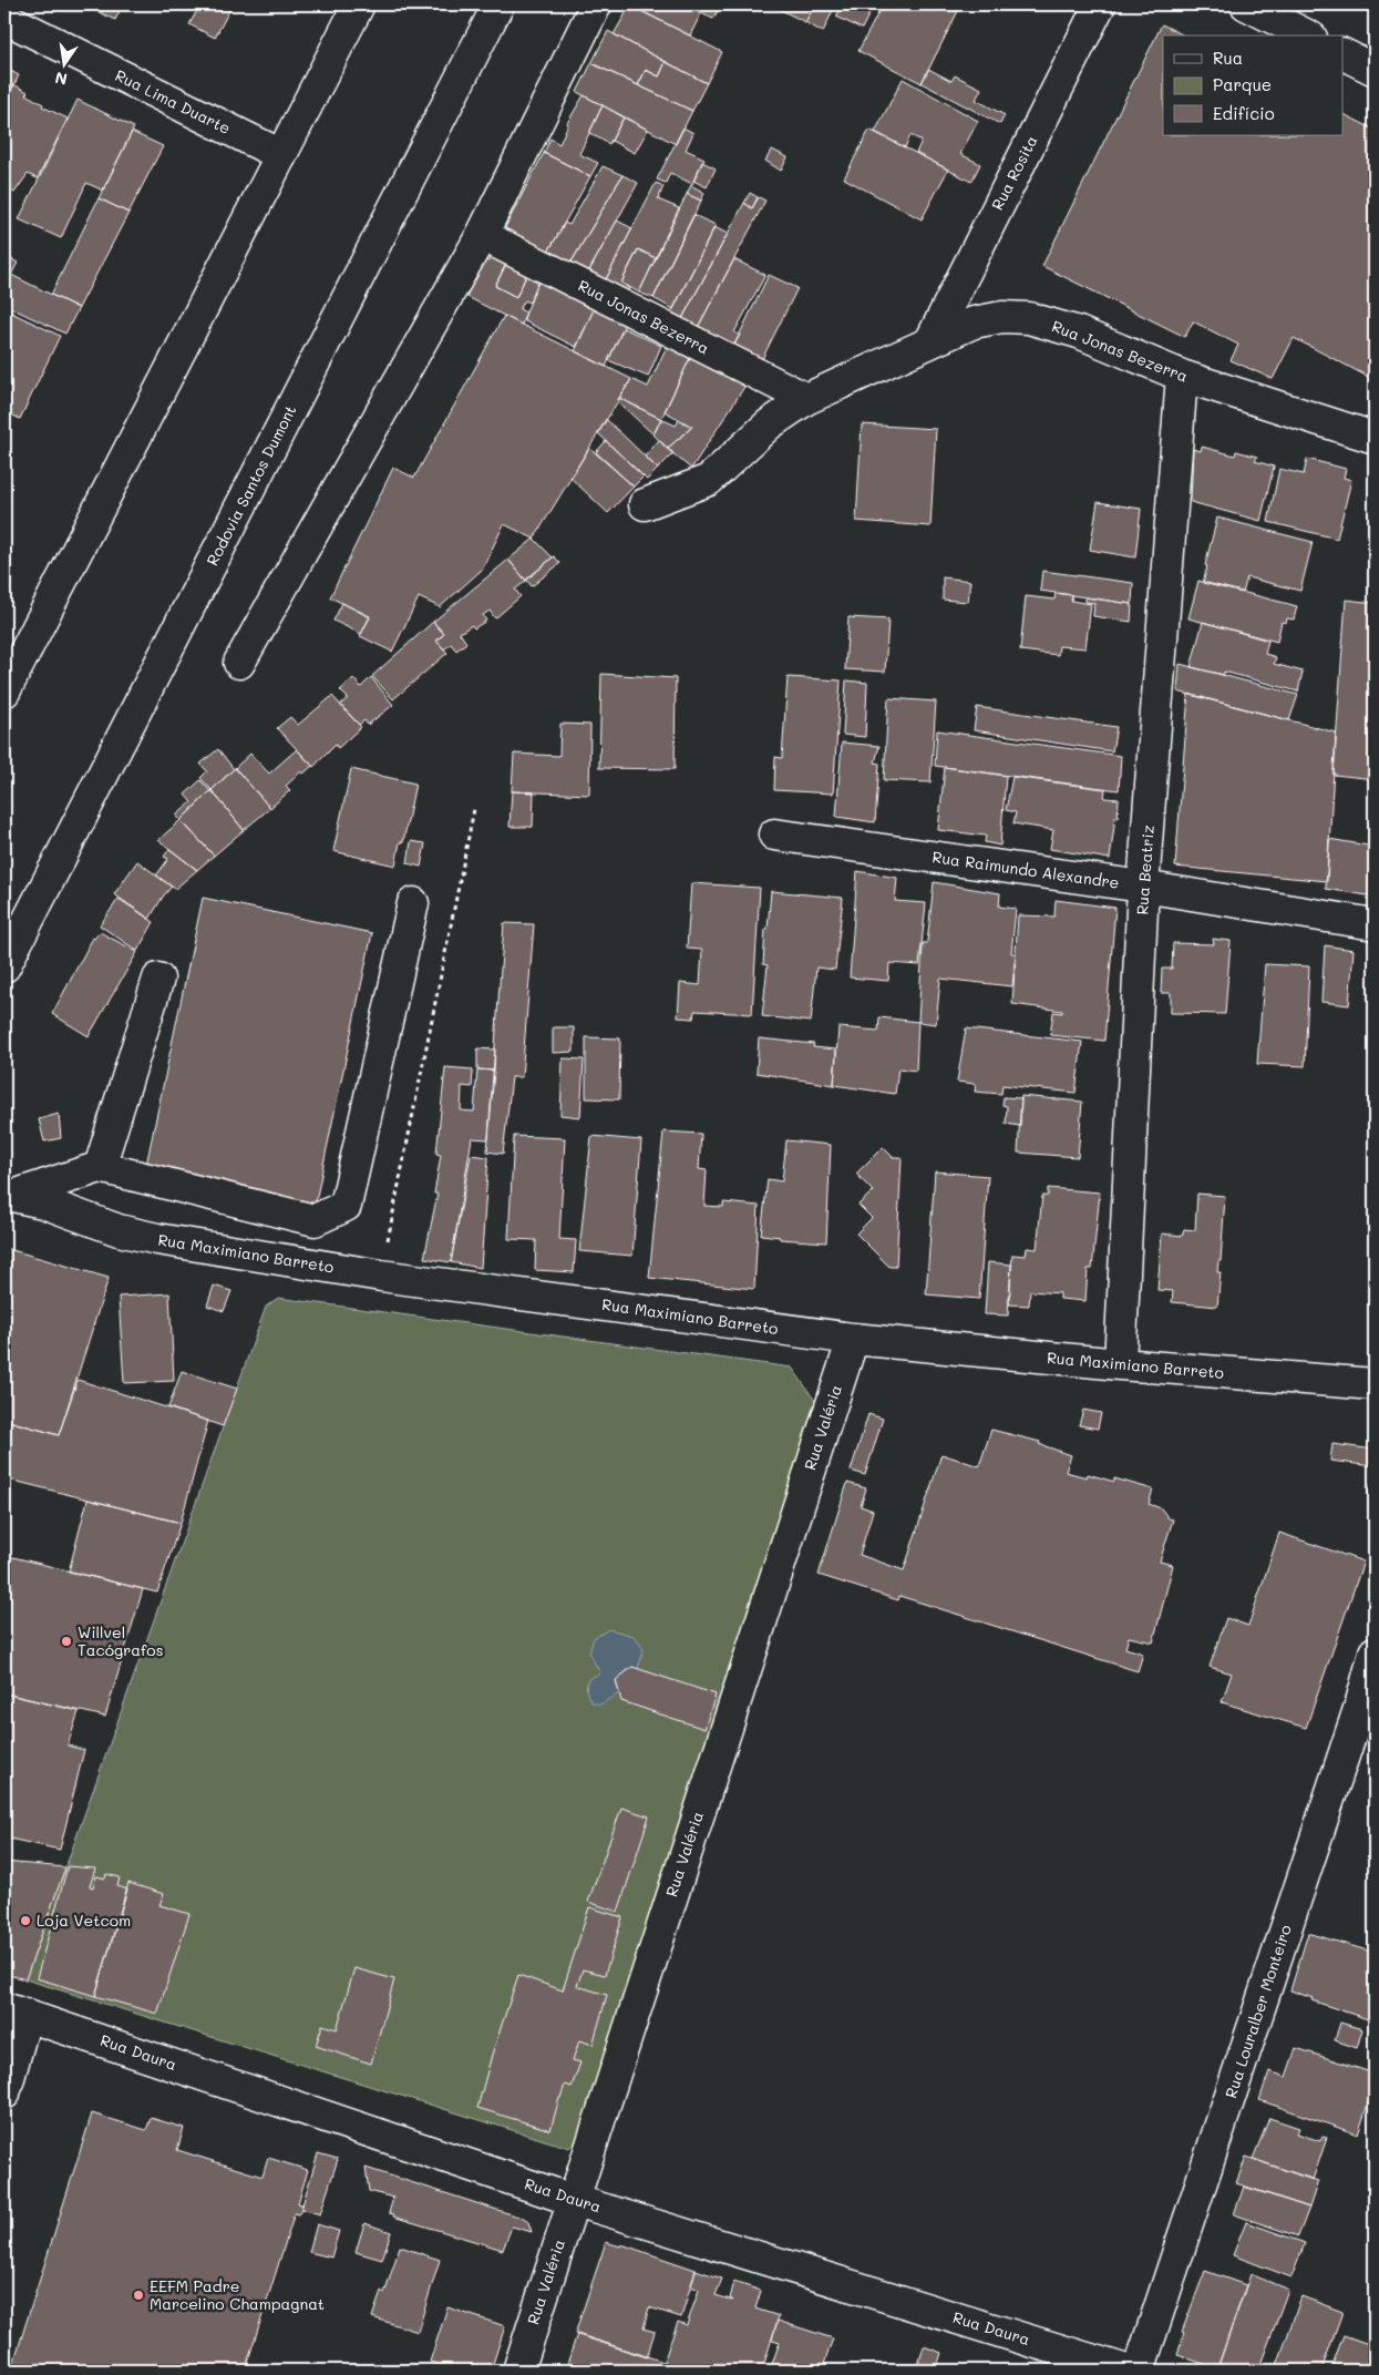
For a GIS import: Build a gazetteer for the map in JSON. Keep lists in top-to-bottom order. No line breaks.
{"streets":{"main road":["Rua Lima Duarte","Rua Rosita","Rua Jonas Bezerra","Rodovia Santos Dumont","Rua Raimundo Alexandre","Rua Beatriz","Rua Maximiano Barreto","Rua Valéria","Rua Louralber Monteiro","Rua Daura"]},"crossings":[["Rua Rosita","Rua Jonas Bezerra"],["Rua Jonas Bezerra","Rua Beatriz"],["Rua Raimundo Alexandre","Rua Beatriz"],["Rua Beatriz","Rua Maximiano Barreto"],["Rua Maximiano Barreto","Rua Valéria"],["Rua Valéria","Rua Daura"]],"places":["Willvel Tacógrafos","Loja Vetcom","EEFM Padre Marcelino Champagnat"],"legend":["Rua","Parque","Edifício"],"north":"bottom"}
